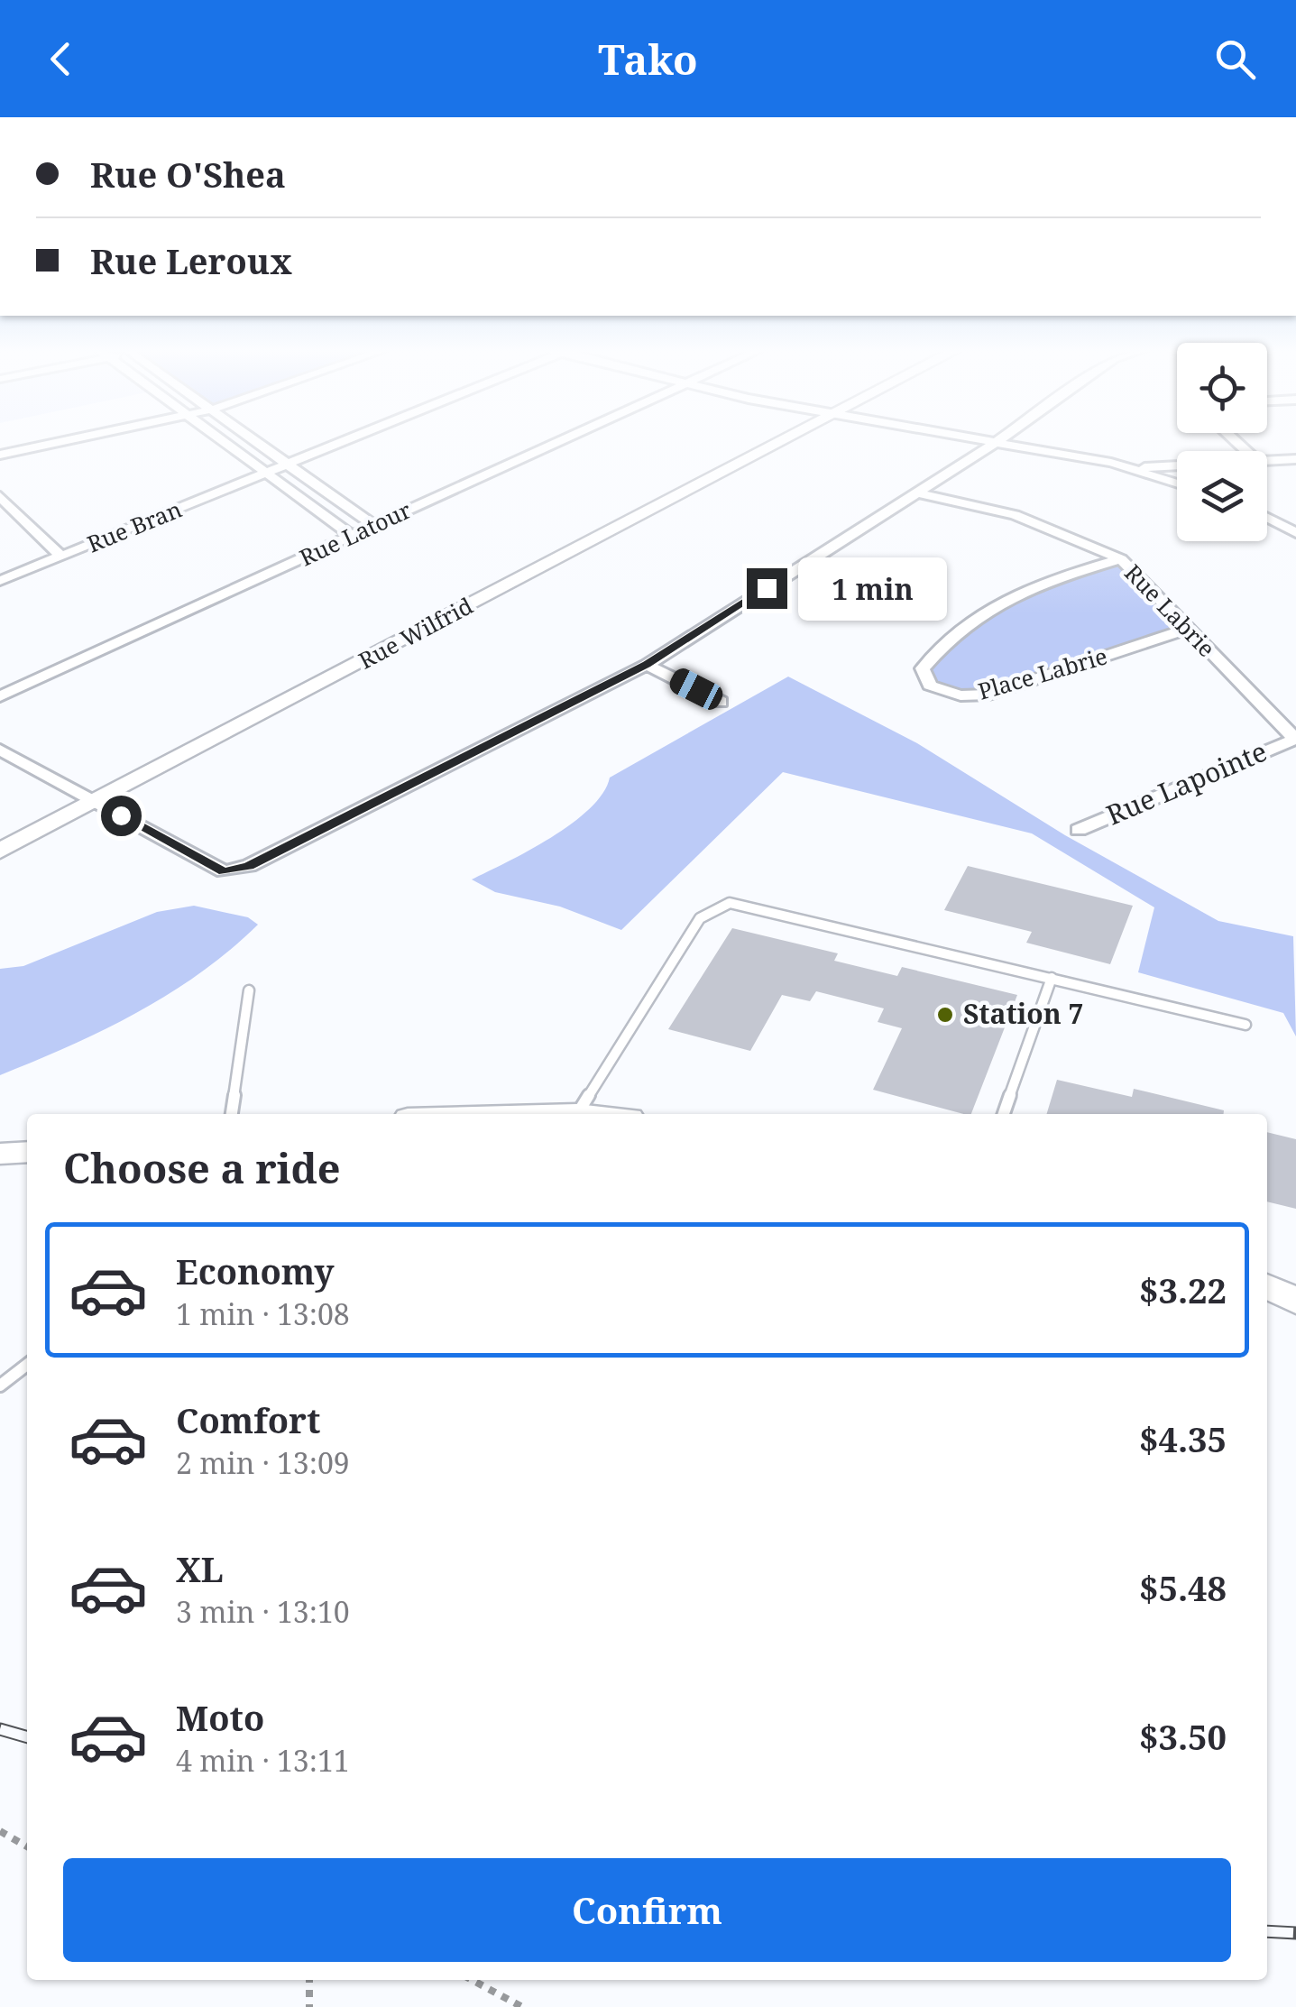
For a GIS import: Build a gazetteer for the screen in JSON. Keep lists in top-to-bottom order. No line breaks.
{"streets":{"street":["Rue Bran","Rue Latour","Rue Labrie","Rue Wilfrid","Place Labrie","Rue Lapointe"]},"crossings":[["Rue Labrie","Place Labrie"],["Rue Labrie","Rue Lapointe"]],"places":["Station 7"],"page":{"header":"Tako","banner":["Rue O'Shea","Rue Leroux"],"bubble":"1 min","heading":"Choose a ride","list":[{"name":"Economy","note":"1 min · 13:08","value":"$3.22"},{"name":"Comfort","note":"2 min · 13:09","value":"$4.35"},{"name":"XL","note":"3 min · 13:10","value":"$5.48"},{"name":"Moto","note":"4 min · 13:11","value":"$3.50"}],"buttons":"Confirm"}}
